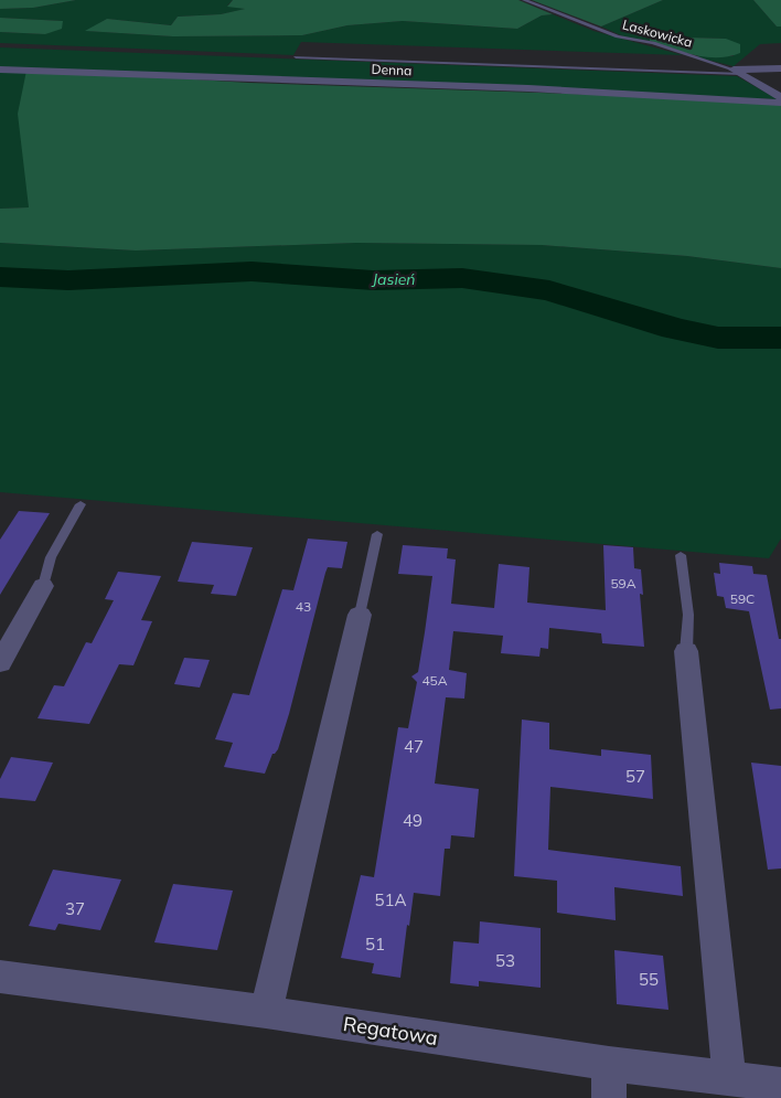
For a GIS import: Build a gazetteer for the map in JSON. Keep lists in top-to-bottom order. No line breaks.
{"streets":{"street":["Laskowicka","Denna","Regatowa"]},"water":["Jasień"],"house_numbers":["59A","59C","43","45A","47","57","49","51A","37","51","53","55"]}
